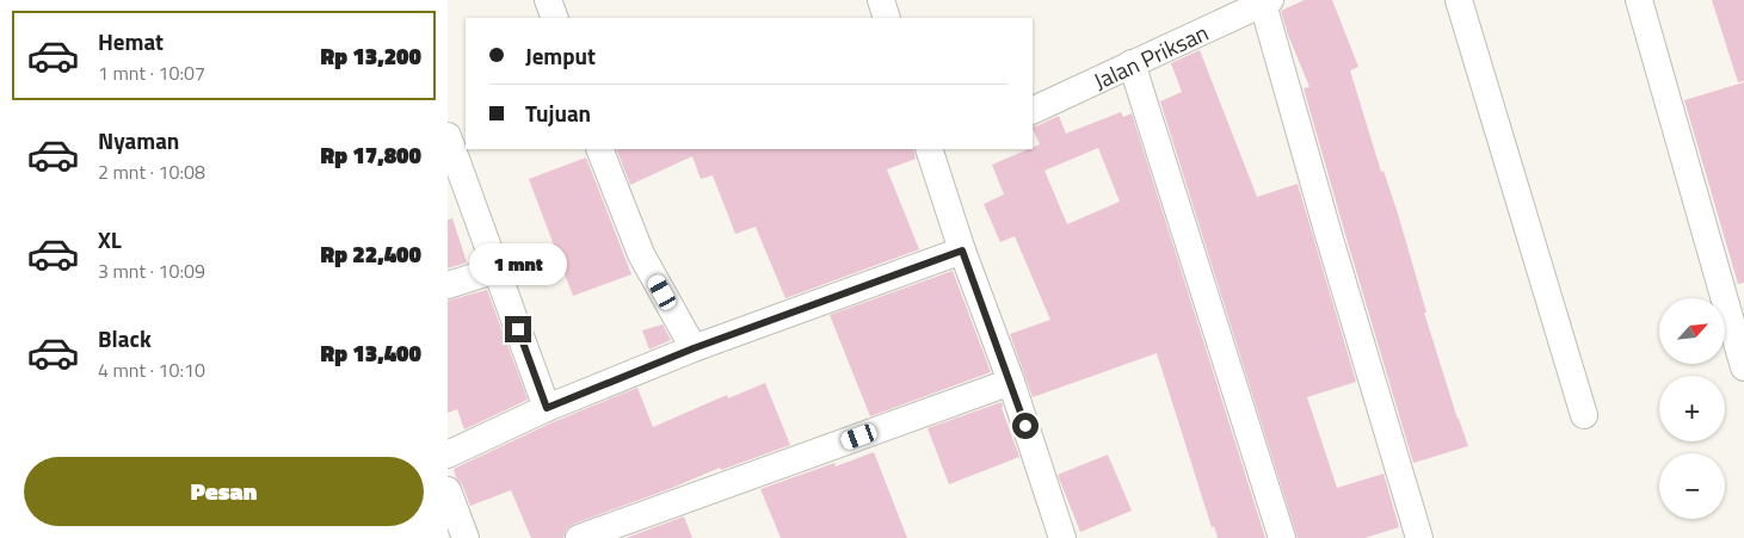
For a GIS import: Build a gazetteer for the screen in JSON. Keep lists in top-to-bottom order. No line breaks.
{"streets":{"street":["Jalan Priksan"]},"north":"top right","page":{"list":[{"name":"Hemat","note":"1 mnt · 10:07","value":"Rp 13,200"},{"name":"Nyaman","note":"2 mnt · 10:08","value":"Rp 17,800"},{"name":"XL","note":"3 mnt · 10:09","value":"Rp 22,400"},{"name":"Black","note":"4 mnt · 10:10","value":"Rp 13,400"}],"banner":["Jemput","Tujuan"],"bubble":"1 mnt","map_buttons":["+","−"],"buttons":"Pesan"}}
